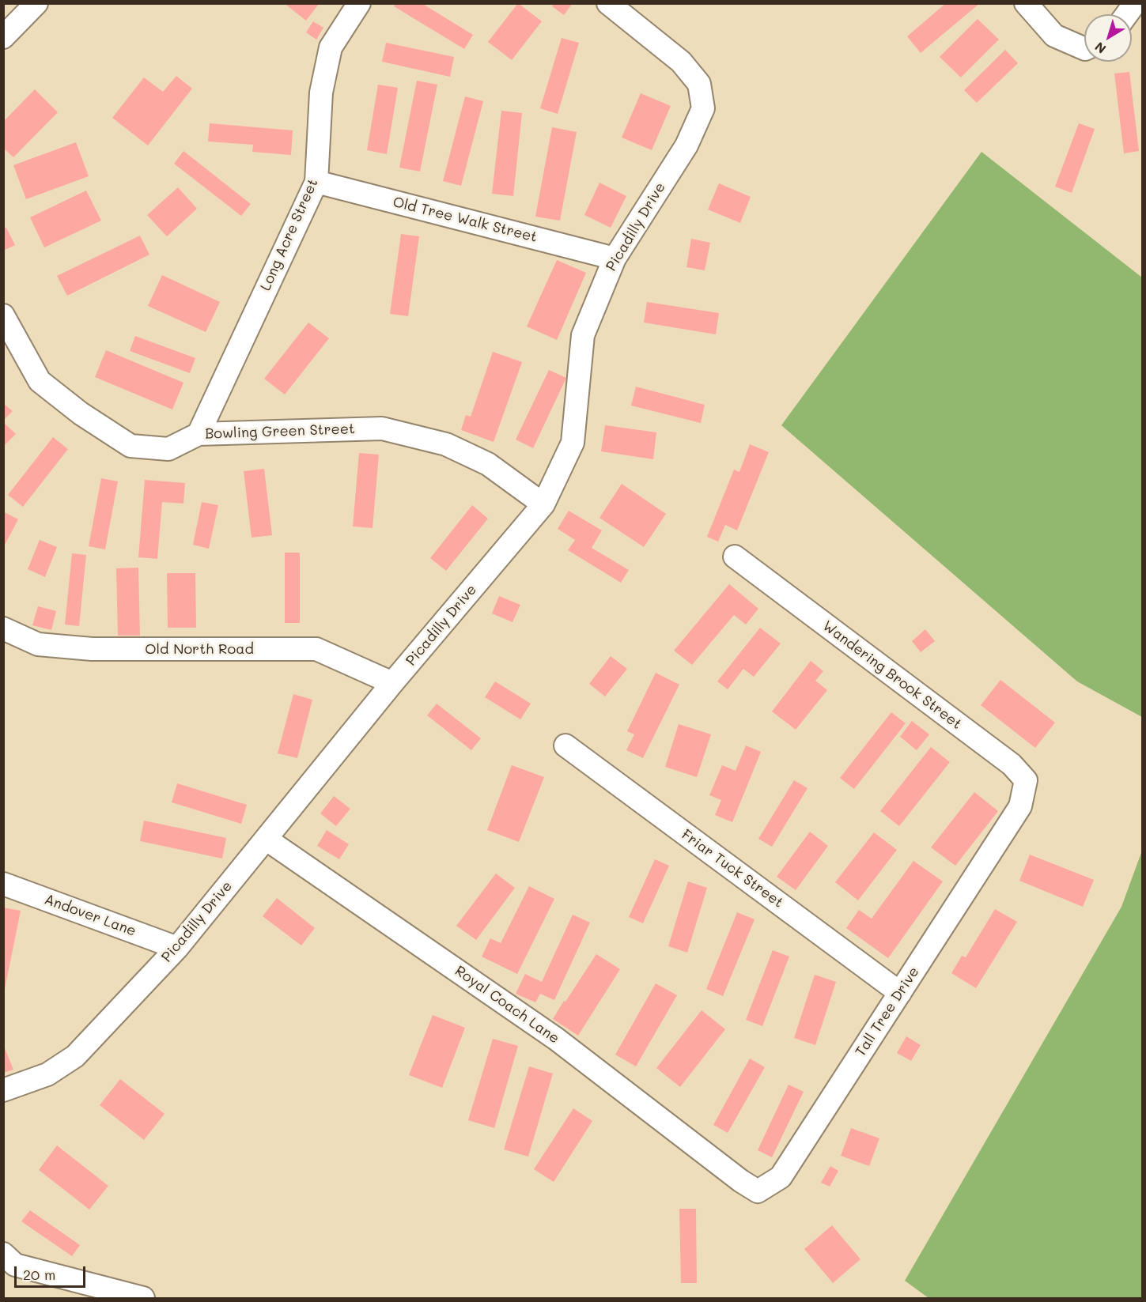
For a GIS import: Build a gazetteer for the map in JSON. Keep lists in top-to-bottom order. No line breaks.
{"streets":{"street":["Old Tree Walk Street","Picadilly Drive","Long Acre Street","Bowling Green Street","Old North Road","Wandering Brook Street","Friar Tuck Street","Andover Lane","Royal Coach Lane","Tall Tree Drive"]},"crossings":[["Old Tree Walk Street","Picadilly Drive"],["Old Tree Walk Street","Long Acre Street"],["Picadilly Drive","Bowling Green Street"],["Picadilly Drive","Old North Road"],["Picadilly Drive","Andover Lane"],["Picadilly Drive","Royal Coach Lane"],["Long Acre Street","Bowling Green Street"],["Wandering Brook Street","Tall Tree Drive"],["Friar Tuck Street","Tall Tree Drive"],["Royal Coach Lane","Tall Tree Drive"]],"scale_bar":"20 m","north":"bottom left"}
